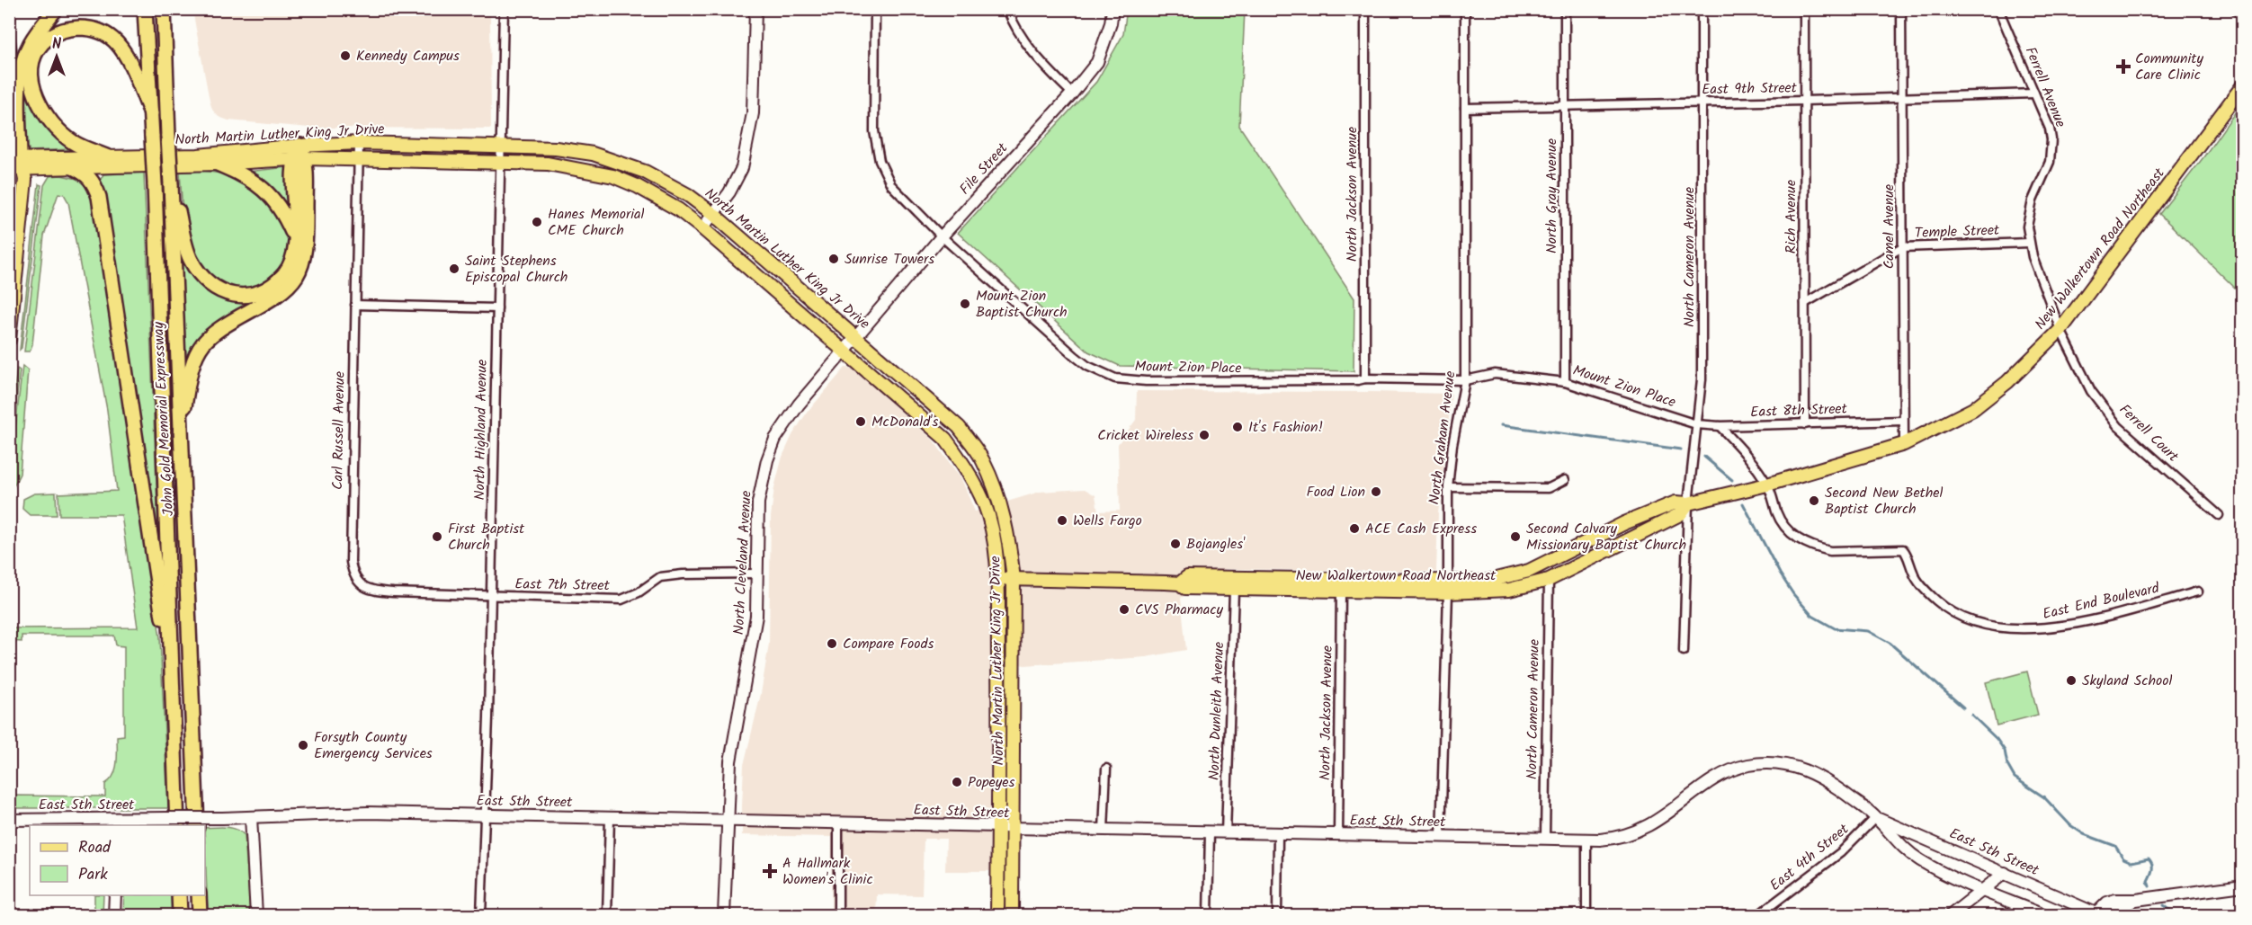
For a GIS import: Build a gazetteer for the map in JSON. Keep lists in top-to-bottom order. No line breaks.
{"streets":{"highway":["John Gold Memorial Expressway"],"main road":["North Martin Luther King Jr Drive","File Street","New Walkertown Road Northeast","North Cleveland Avenue","East 5th Street"],"street":["Ferrell Avenue","East 9th Street","North Jackson Avenue","North Gray Avenue","Rich Avenue","Camel Avenue","Temple Street","North Cameron Avenue","Mount Zion Place","East 8th Street","North Highland Avenue","Carl Russell Avenue","Ferrell Court","North Graham Avenue","East 7th Street","East End Boulevard","North Dunleith Avenue","East 4th Street"]},"crossings":[["Ferrell Avenue","East 9th Street"],["Ferrell Avenue","Temple Street"],["Ferrell Avenue","New Walkertown Road Northeast"],["Ferrell Avenue","Ferrell Court"],["East 9th Street","North Gray Avenue"],["East 9th Street","Rich Avenue"],["East 9th Street","Camel Avenue"],["East 9th Street","North Cameron Avenue"],["East 9th Street","North Graham Avenue"],["North Martin Luther King Jr Drive","File Street"],["North Martin Luther King Jr Drive","New Walkertown Road Northeast"],["North Martin Luther King Jr Drive","North Highland Avenue"],["North Martin Luther King Jr Drive","Carl Russell Avenue"],["North Martin Luther King Jr Drive","North Cleveland Avenue"],["North Martin Luther King Jr Drive","East 5th Street"],["File Street","Mount Zion Place"],["File Street","North Cleveland Avenue"],["North Jackson Avenue","New Walkertown Road Northeast"],["North Jackson Avenue","Mount Zion Place"],["North Jackson Avenue","East 5th Street"],["North Gray Avenue","Mount Zion Place"],["Rich Avenue","Temple Street"],["Rich Avenue","East 8th Street"],["Camel Avenue","Temple Street"],["Camel Avenue","New Walkertown Road Northeast"],["Camel Avenue","East 8th Street"],["New Walkertown Road Northeast","North Cameron Avenue"],["New Walkertown Road Northeast","Ferrell Court"],["New Walkertown Road Northeast","North Graham Avenue"],["New Walkertown Road Northeast","East End Boulevard"],["New Walkertown Road Northeast","North Dunleith Avenue"],["North Cameron Avenue","Mount Zion Place"],["North Cameron Avenue","East 8th Street"],["North Cameron Avenue","East 5th Street"],["Mount Zion Place","East 8th Street"],["Mount Zion Place","North Graham Avenue"],["East 8th Street","East End Boulevard"],["North Highland Avenue","Carl Russell Avenue"],["North Highland Avenue","East 7th Street"],["North Highland Avenue","East 5th Street"],["Carl Russell Avenue","East 7th Street"],["North Graham Avenue","East 5th Street"],["North Cleveland Avenue","East 7th Street"],["North Cleveland Avenue","East 5th Street"],["North Dunleith Avenue","East 5th Street"],["East 5th Street","East 4th Street"]],"places":{"other":["Kennedy Campus","Hanes Memorial CME Church","Sunrise Towers","Saint Stephens Episcopal Church","Mount Zion Baptist Church","McDonald's","It's Fashion!","Cricket Wireless","Food Lion","Second New Bethel Baptist Church","Wells Fargo","ACE Cash Express","First Baptist Church","Second Calvary Missionary Baptist Church","Bojangles'","CVS Pharmacy","Compare Foods","Skyland School","Forsyth County Emergency Services","Popeyes"],"health":["Community Care Clinic","A Hallmark Women's Clinic"]},"legend":["Road","Park"],"north":"top"}
